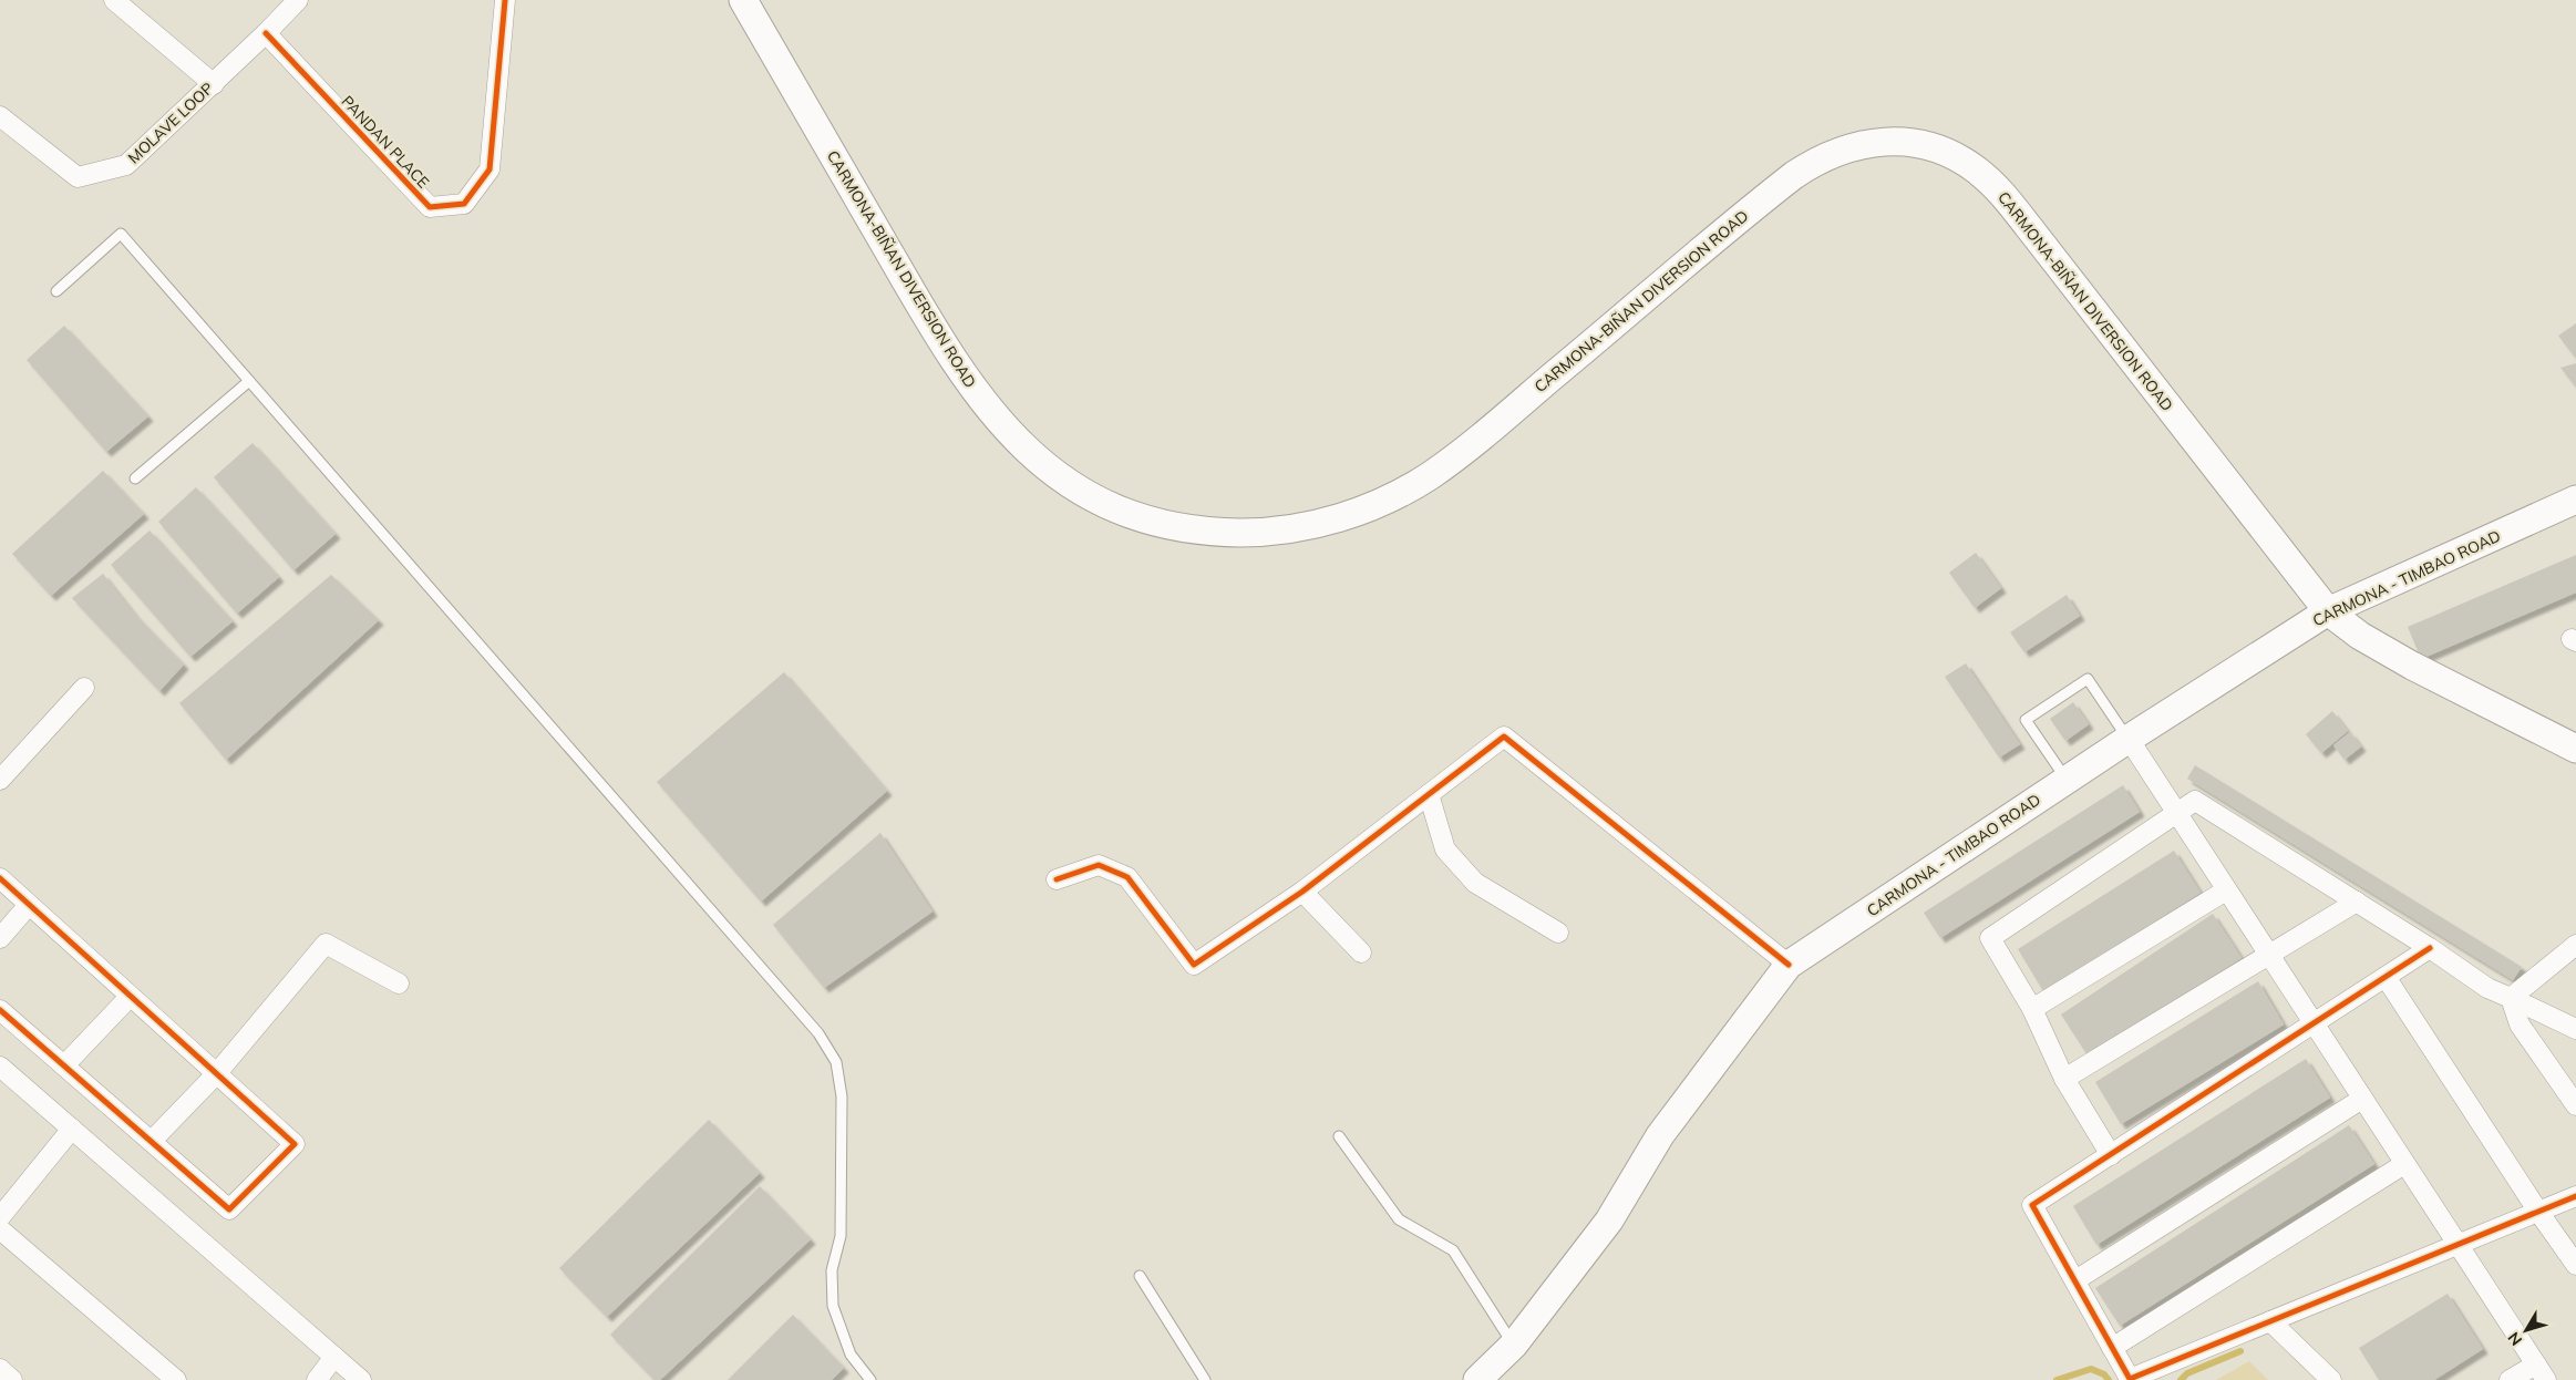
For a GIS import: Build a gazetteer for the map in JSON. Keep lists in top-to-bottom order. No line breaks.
{"streets":{"main road":["CARMONA-BIÑAN DIVERSION ROAD","CARMONA - TIMBAO ROAD"],"street":["MOLAVE LOOP","PANDAN PLACE"]},"crossings":[["MOLAVE LOOP","PANDAN PLACE"],["CARMONA-BIÑAN DIVERSION ROAD","CARMONA - TIMBAO ROAD"]],"north":"bottom left"}
